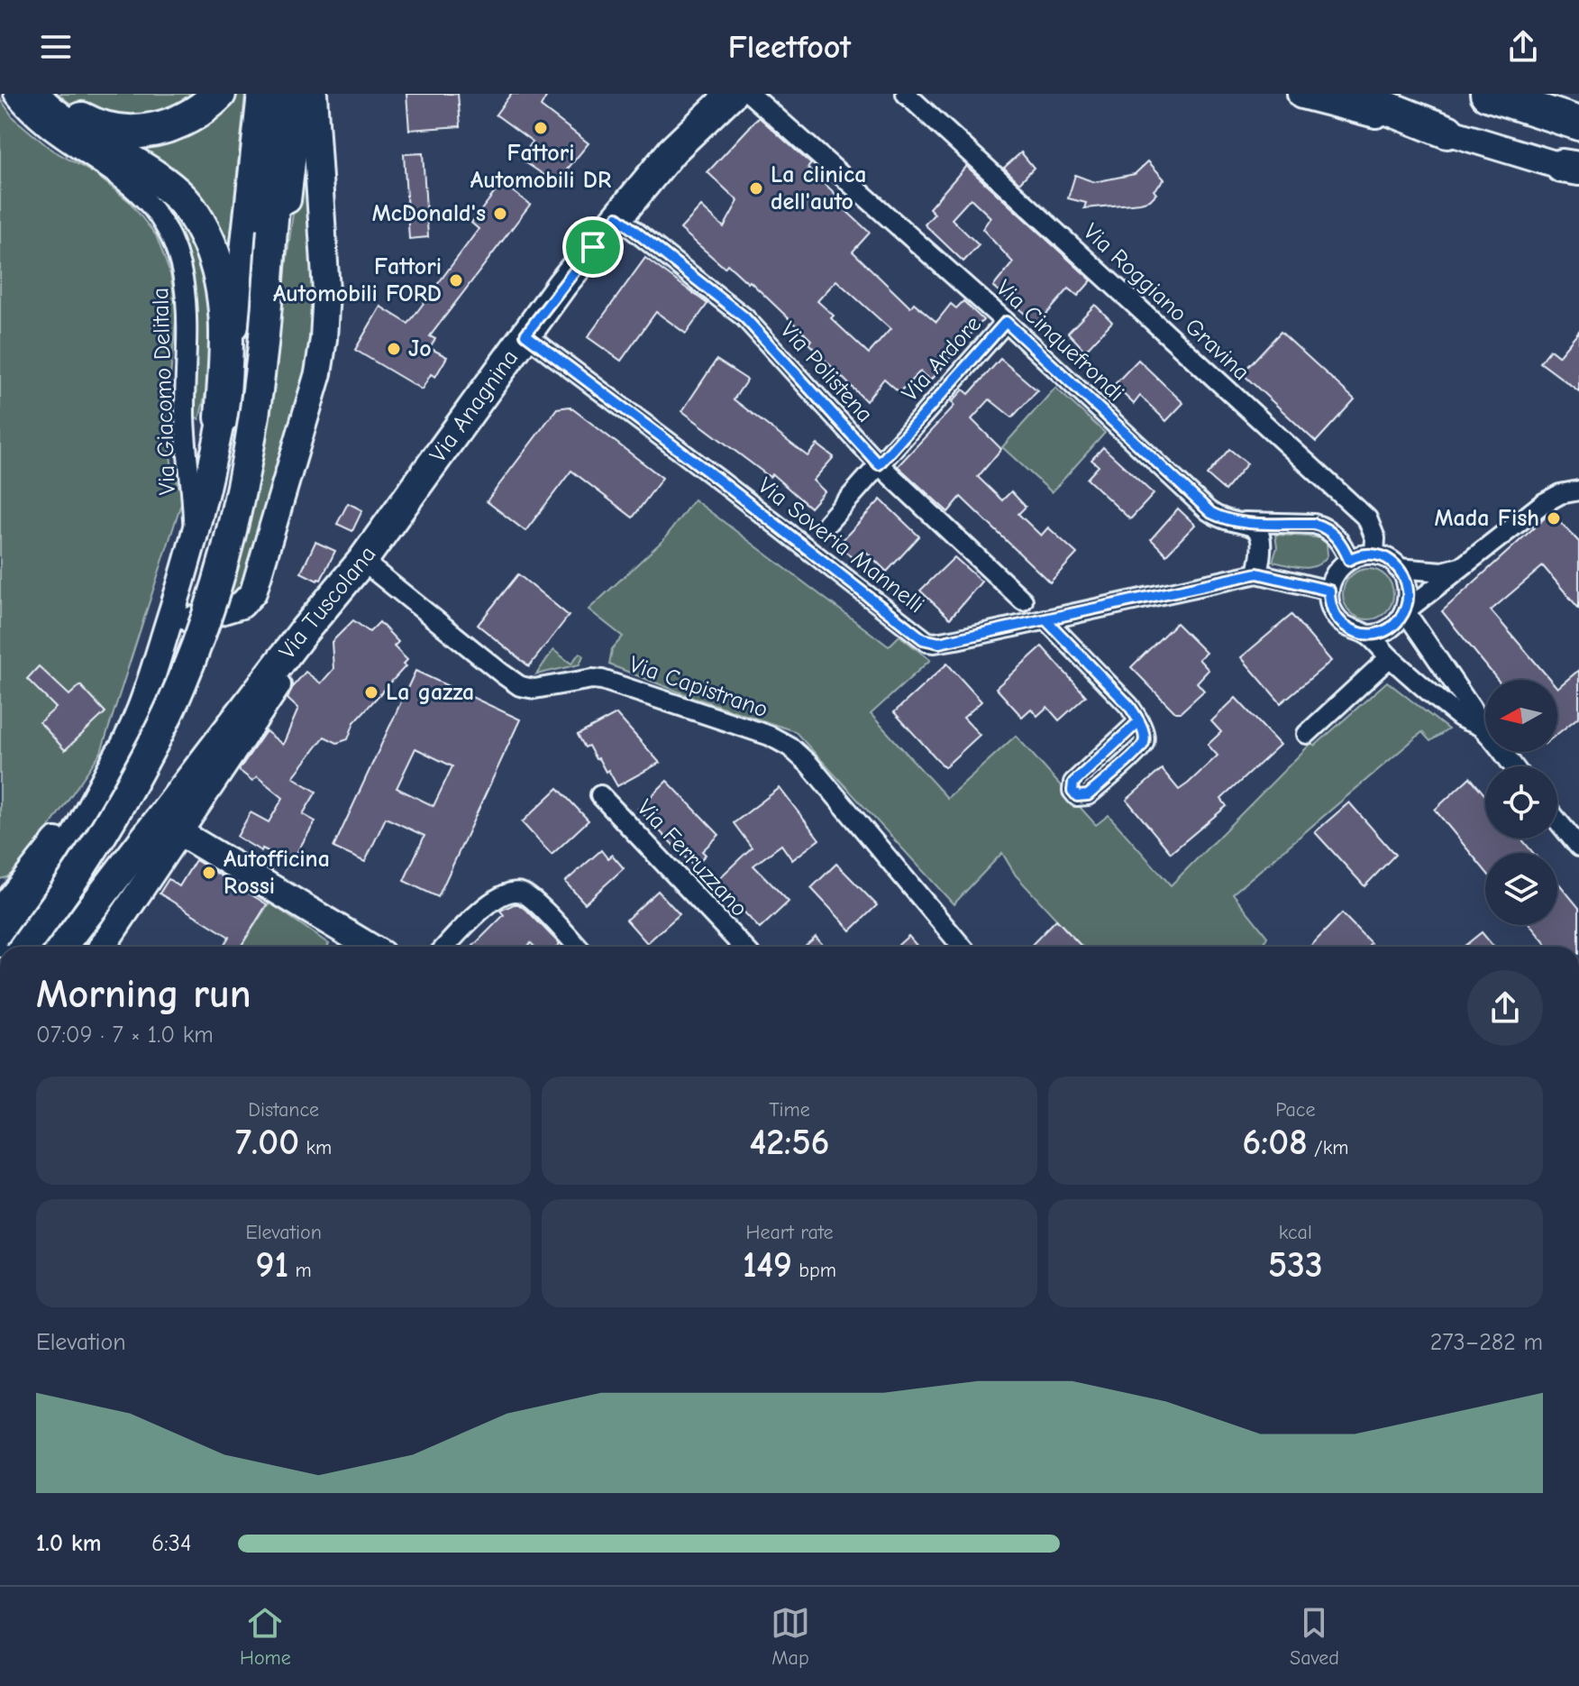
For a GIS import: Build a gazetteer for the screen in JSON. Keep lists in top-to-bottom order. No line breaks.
{"streets":{"main road":["Via Anagnina","Via Tuscolana"],"street":["Via Roggiano Gravina","Via Cinquefrondi","Via Ardore","Via Polistena","Via Giacomo Delitala","Via Soveria Mannelli","Via Capistrano","Via Ferruzzano"]},"crossings":[["Via Roggiano Gravina","Via Cinquefrondi"],["Via Cinquefrondi","Via Ardore"],["Via Ardore","Via Polistena"],["Via Polistena","Via Anagnina"],["Via Anagnina","Via Soveria Mannelli"],["Via Anagnina","Via Tuscolana"],["Via Anagnina","Via Capistrano"],["Via Tuscolana","Via Capistrano"]],"places":["Fattori Automobili DR","La clinica dell'auto","McDonald's","Fattori Automobili FORD","Jo","Mada Fish","La gazza","Autofficina Rossi"],"north":"left","page":{"header":"Fleetfoot","heading":["Morning run","07:09 · 7 × 1.0 km"],"stats":[["Distance","7.00 km"],["Time","42:56"],["Pace","6:08 /km"],["Elevation","91 m"],["Heart rate","149 bpm"],["kcal","533"]],"chart":["Elevation","273–282 m"],"list":[{"name":"1.0 km","note":"6:34"}],"tabs":["Home","Map","Saved"]}}
